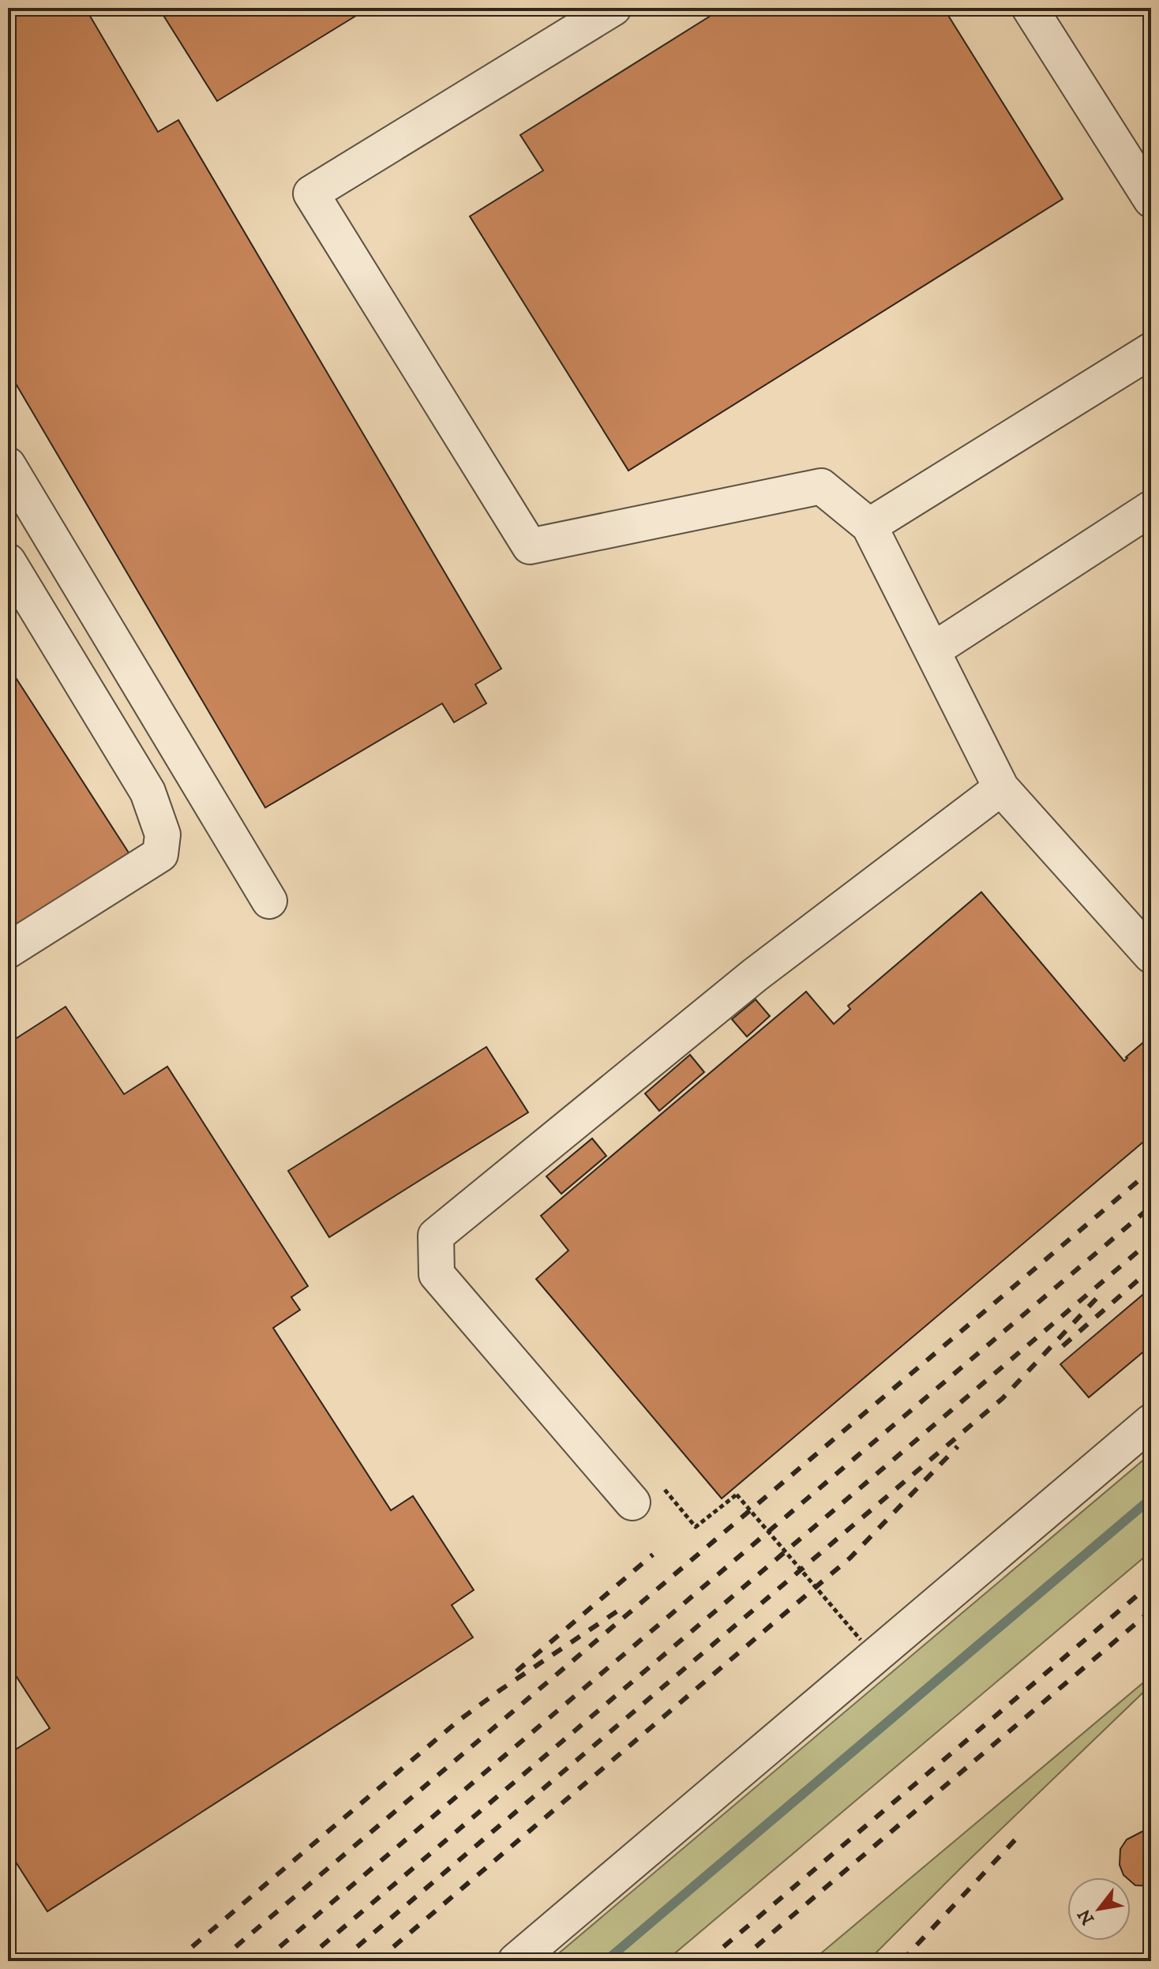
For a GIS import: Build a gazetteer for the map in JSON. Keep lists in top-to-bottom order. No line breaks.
{"north":"bottom left"}
